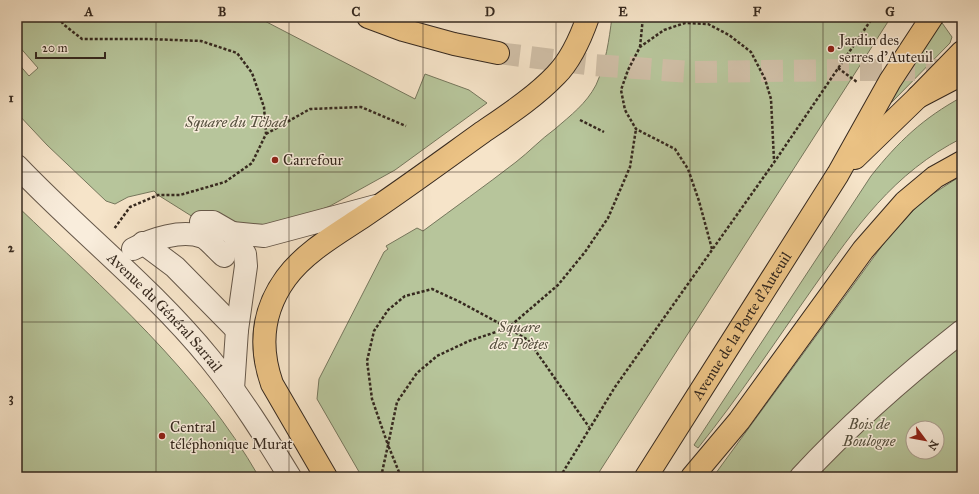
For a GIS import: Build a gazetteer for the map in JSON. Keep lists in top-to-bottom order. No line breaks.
{"streets":{"main road":["Avenue de la Porte d'Auteuil"],"street":["Avenue du Général Sarrail"]},"parks":["Square du Tchad","Square des Poètes","Bois de Boulogne"],"places":["Jardin des serres d’Auteuil","Carrefour","Central téléphonique Murat"],"scale_bar":"20 m","north":"bottom right","grid":{"columns":["A","B","C","D","E","F","G"],"rows":["1","2","3"]}}
